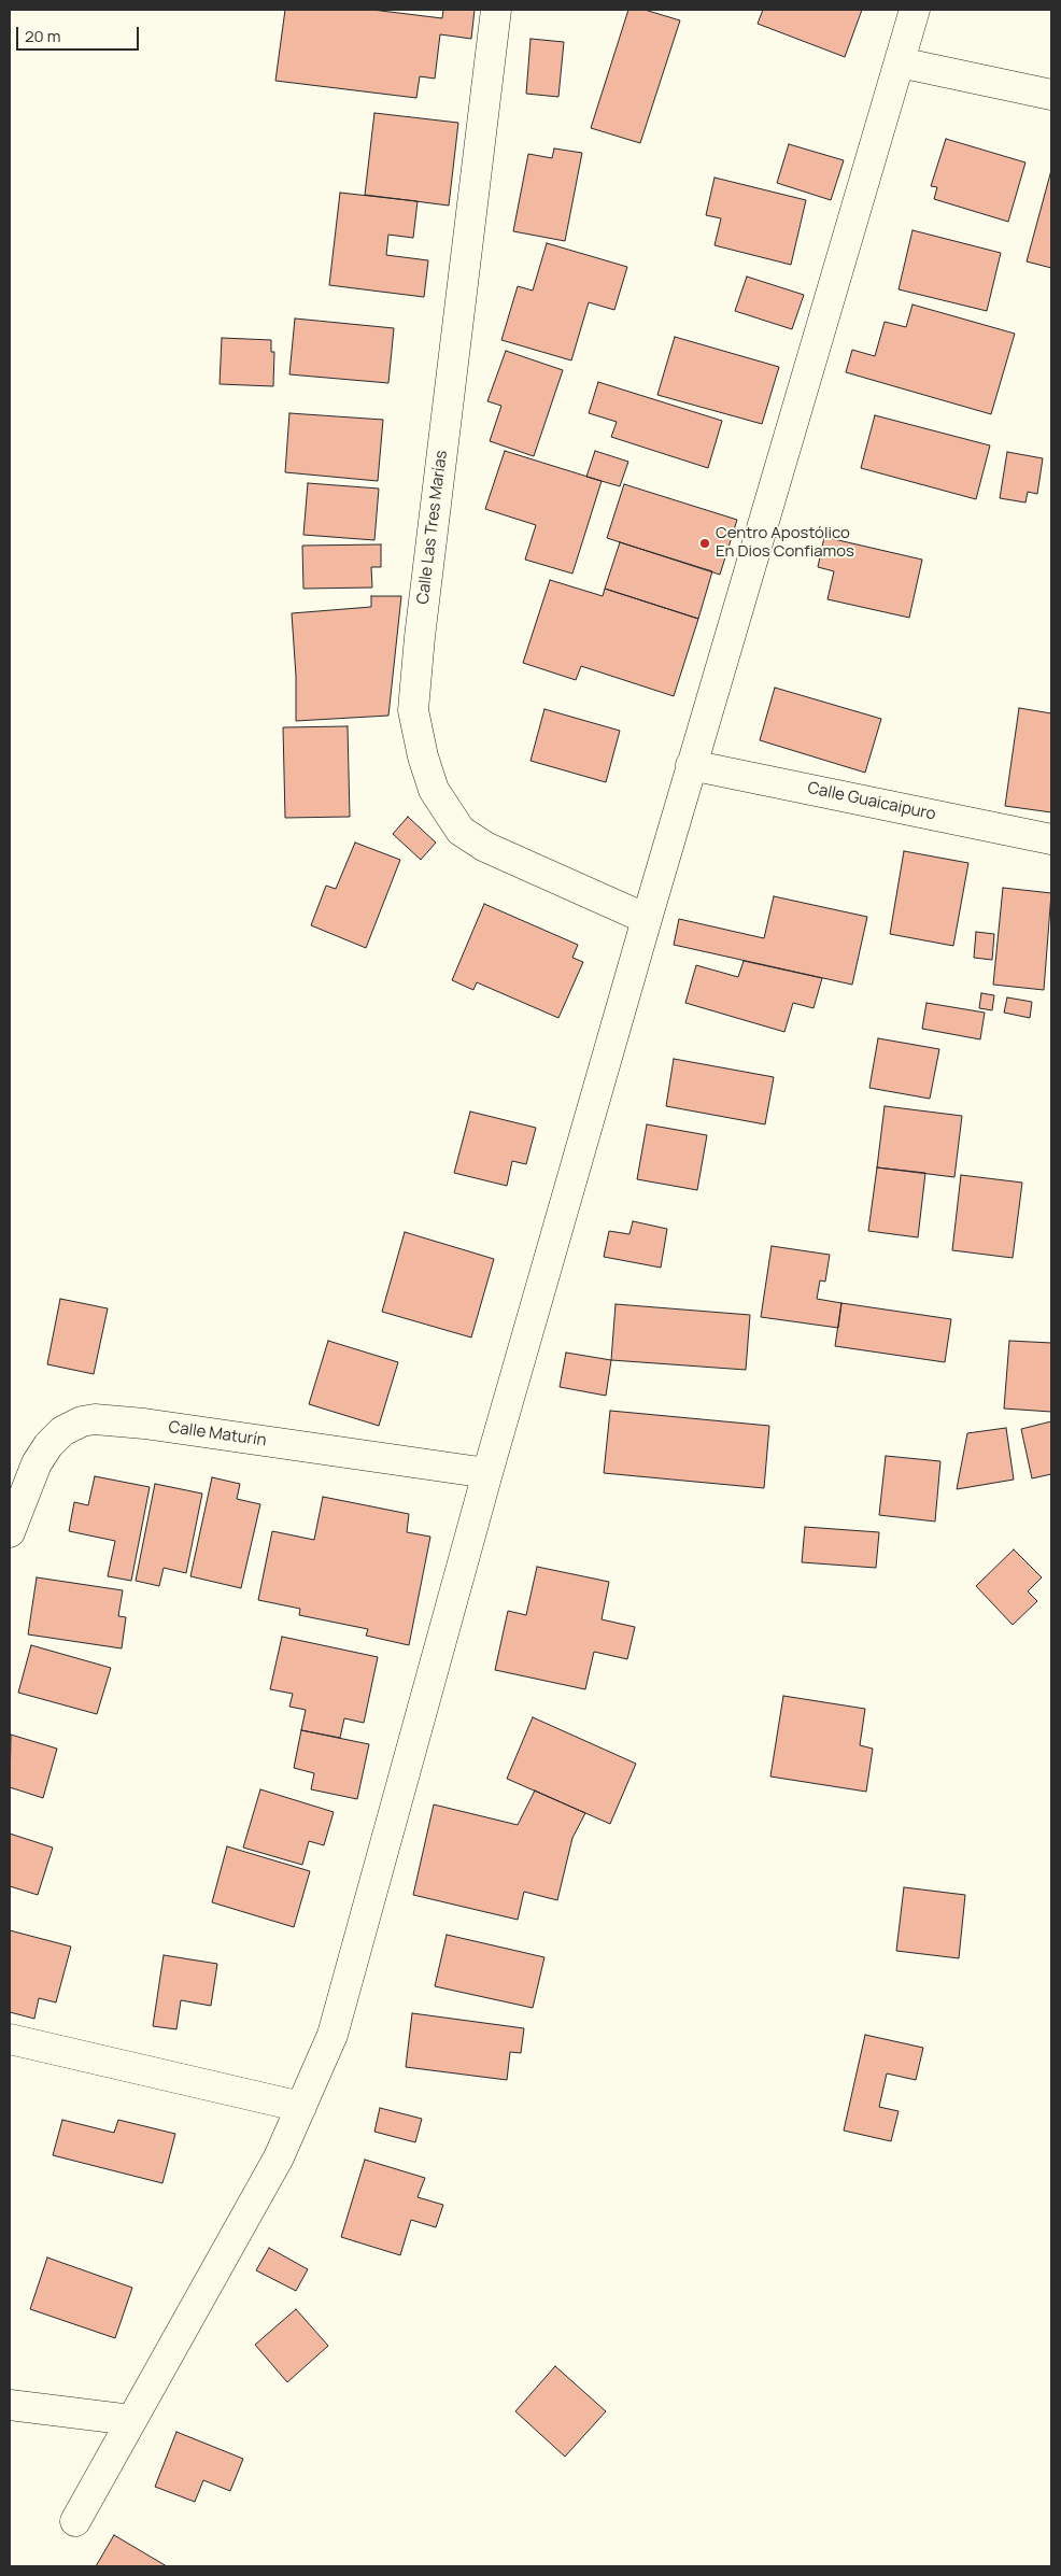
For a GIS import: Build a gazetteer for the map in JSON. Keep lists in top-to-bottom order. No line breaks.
{"streets":{"street":["Calle Las Tres Marías","Calle Guaicaipuro","Calle Maturín"]},"places":["Centro Apostólico En Dios Confiamos"],"scale_bar":"20 m"}
